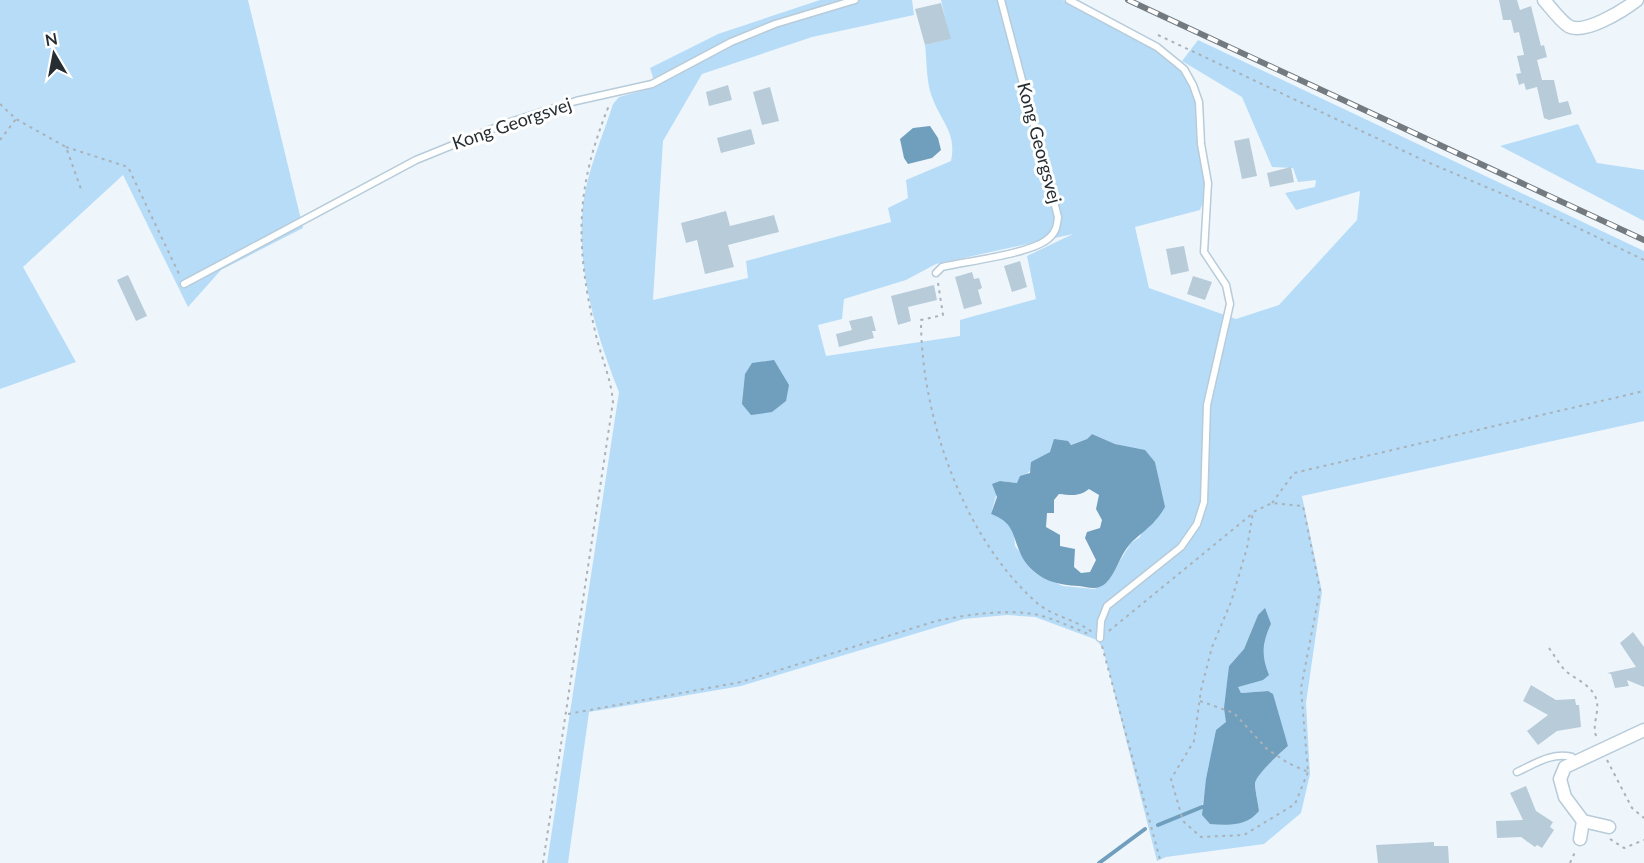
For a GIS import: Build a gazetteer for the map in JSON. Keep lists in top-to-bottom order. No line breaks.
{"streets":{"lane":["Kong Georgsvej"]},"north":"top"}
